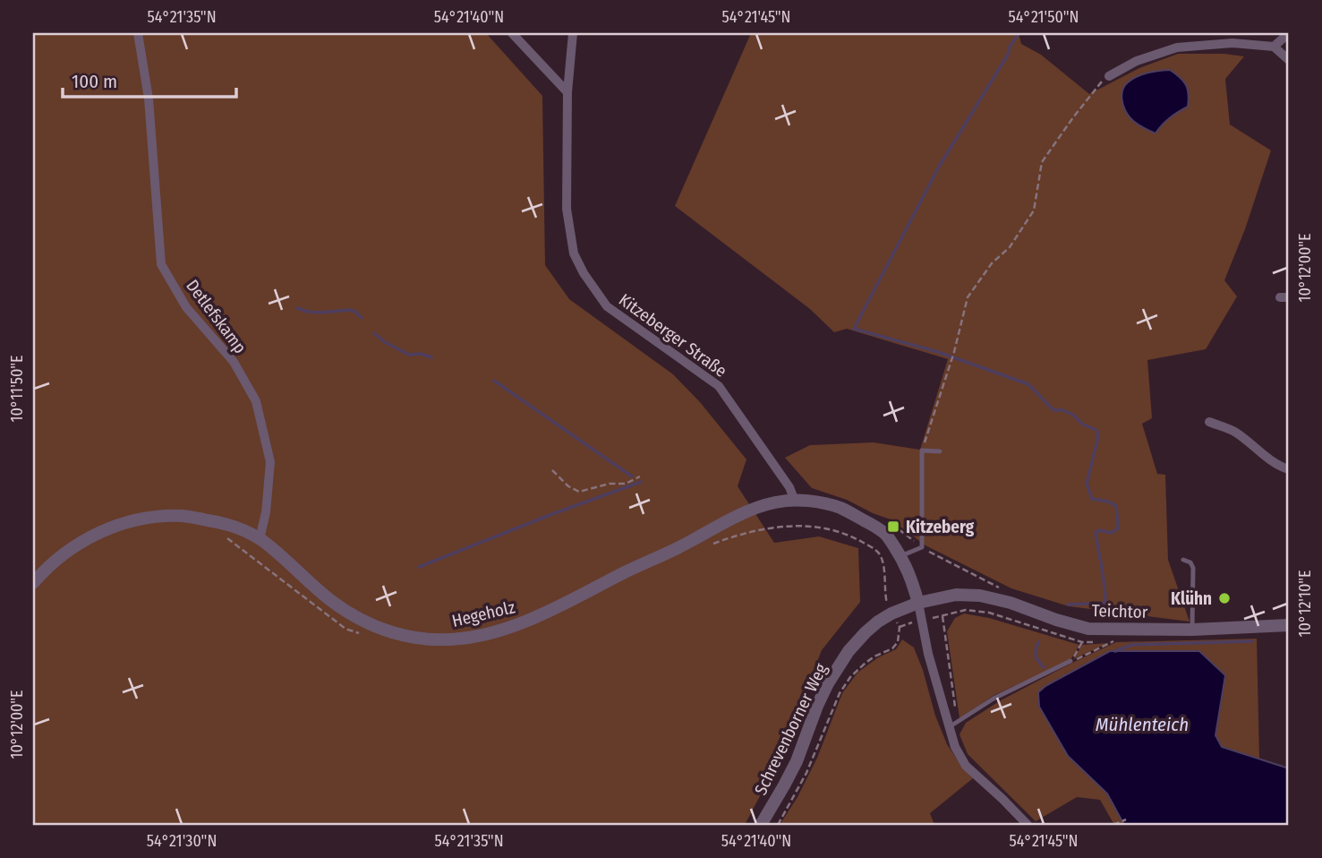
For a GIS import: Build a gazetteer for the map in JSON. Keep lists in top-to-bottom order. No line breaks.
{"streets":{"street":["Detlefskamp","Kitzeberger Straße","Teichtor","Hegeholz","Schrevenborner Weg"]},"crossings":[["Detlefskamp","Hegeholz"],["Kitzeberger Straße","Hegeholz"],["Teichtor","Hegeholz"],["Teichtor","Schrevenborner Weg"],["Hegeholz","Schrevenborner Weg"]],"water":["Mühlenteich"],"places":{"transit":["Kitzeberg"],"other":["Klühn"]},"scale_bar":"100 m","coordinates":["54°21'35\"N","54°21'40\"N","54°21'45\"N","54°21'50\"N","10°12'00\"E","10°11'50\"E","10°12'10\"E","54°21'30\"N"]}
